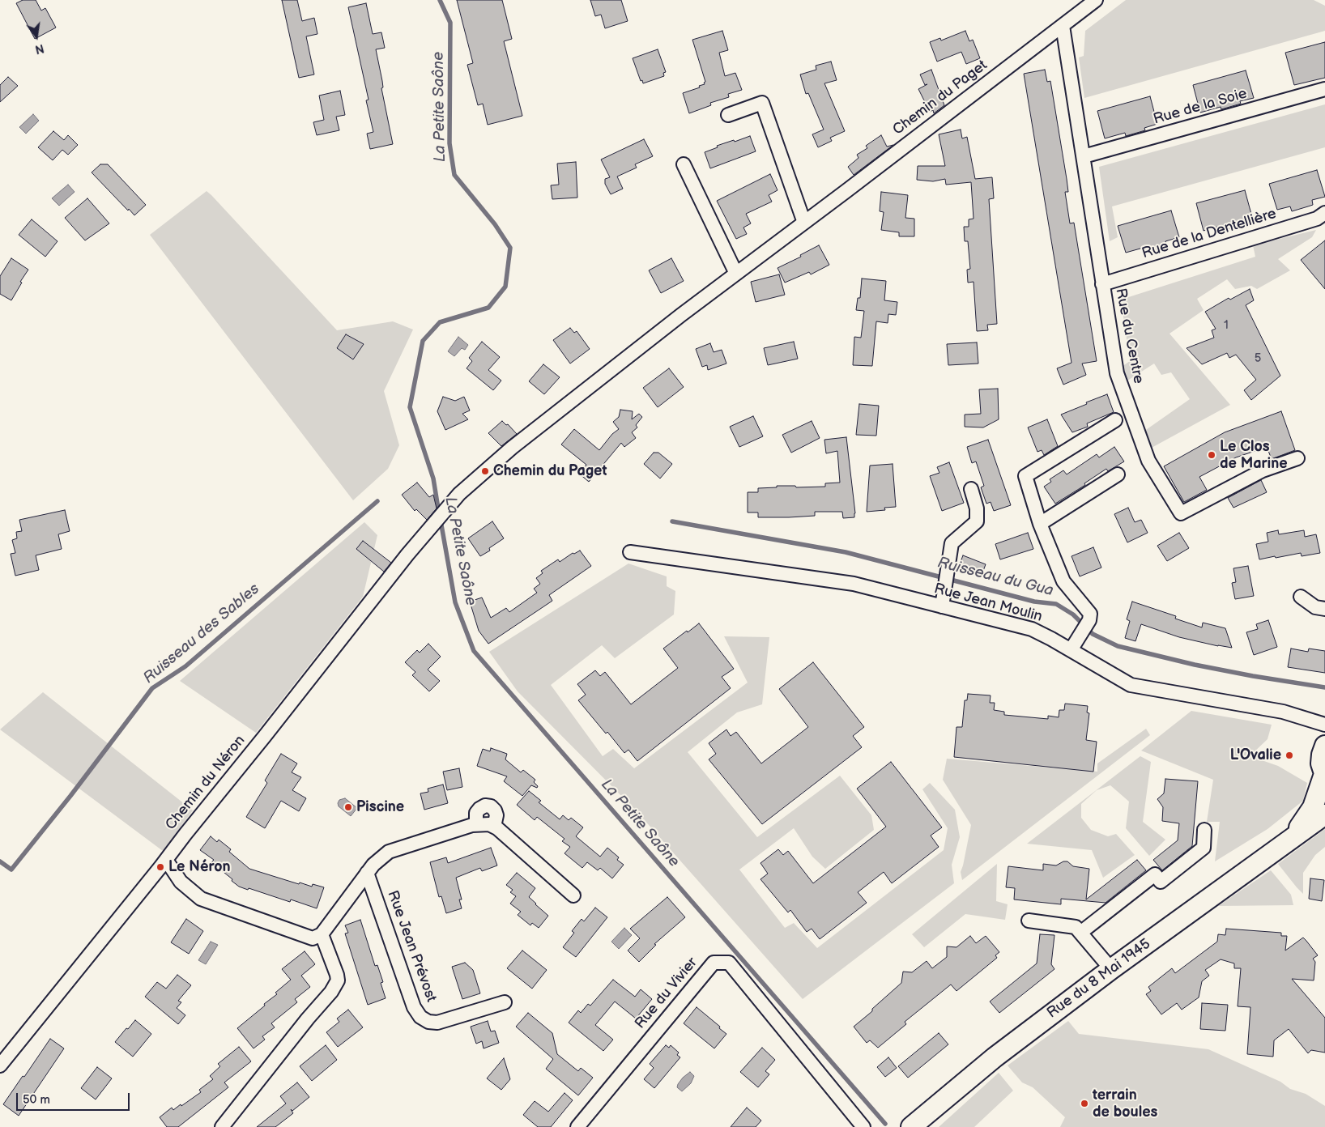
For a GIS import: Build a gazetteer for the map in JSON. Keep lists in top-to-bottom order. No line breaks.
{"streets":{"street":["Chemin du Paget","Rue de la Soie","Rue de la Dentellière","Rue du Centre","Rue Jean Moulin","Chemin du Néron","Rue Jean Prévost","Rue du 8 Mai 1945","Rue du Vivier"]},"crossings":[["Chemin du Paget","Rue du Centre"],["Chemin du Paget","Chemin du Néron"],["Rue de la Soie","Rue du Centre"],["Rue de la Dentellière","Rue du Centre"]],"water":["La Petite Saône","Ruisseau du Gua","Ruisseau des Sables"],"places":["Le Clos de Marine","Chemin du Paget","L'Ovalie","Piscine","Le Néron","terrain de boules"],"house_numbers":["1","5"],"scale_bar":"50 m","north":"bottom"}
